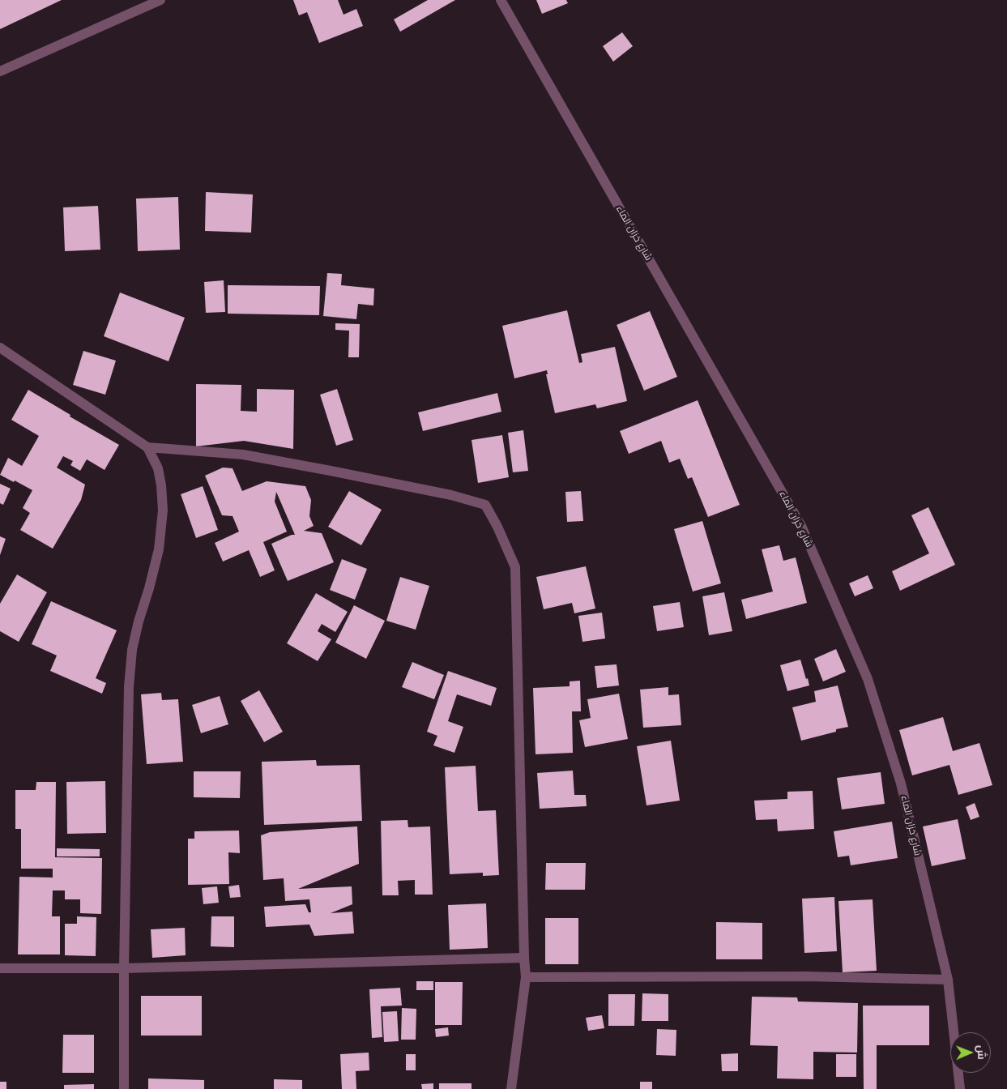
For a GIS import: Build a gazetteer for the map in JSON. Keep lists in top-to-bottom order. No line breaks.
{"streets":{"street":["شارع خزان الماء"]},"north":"right"}
